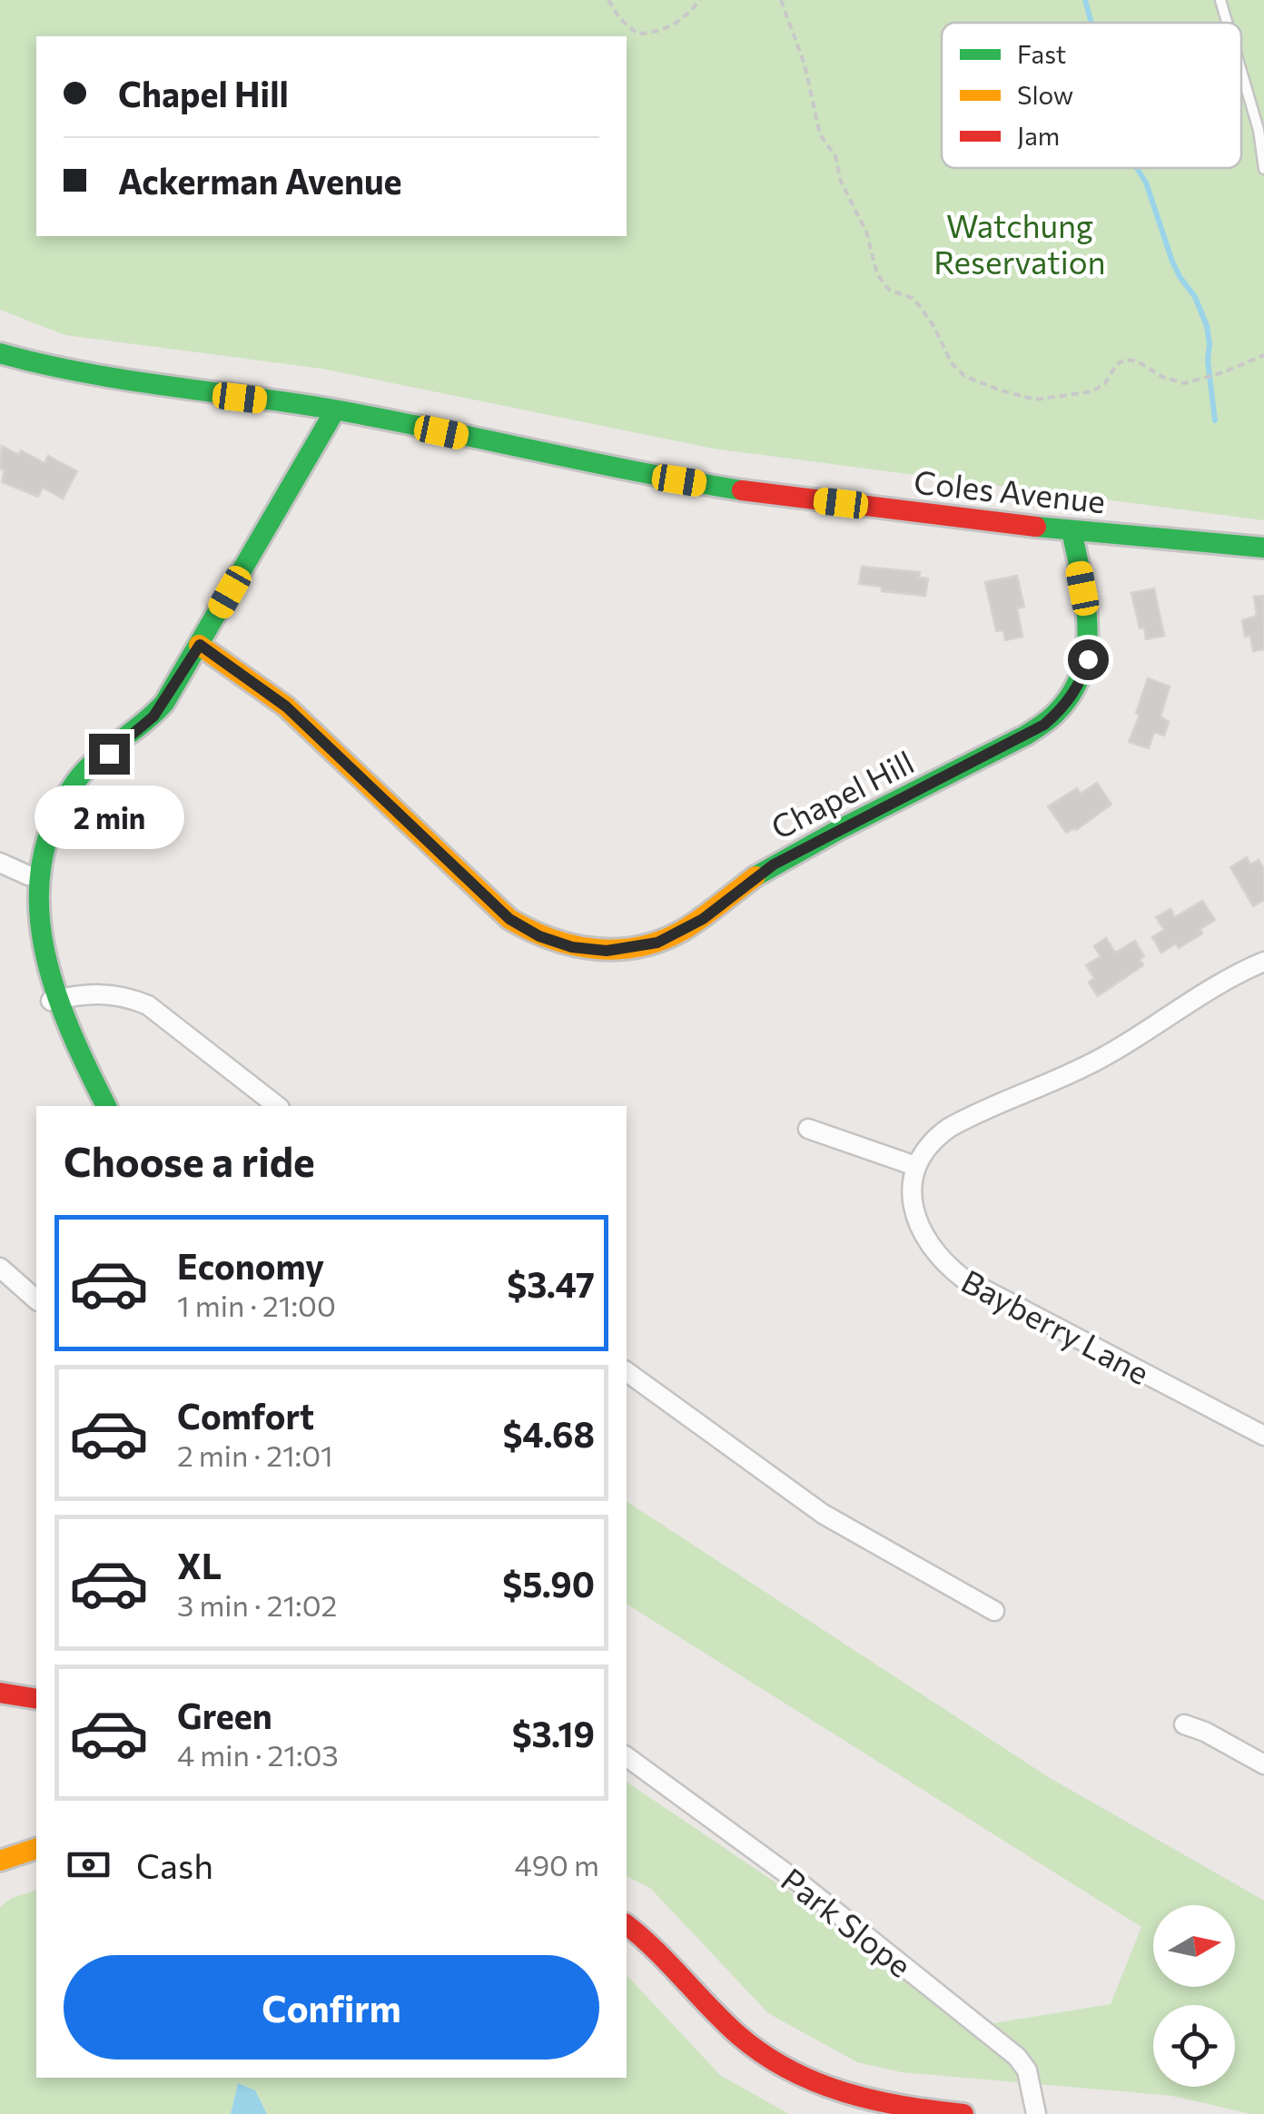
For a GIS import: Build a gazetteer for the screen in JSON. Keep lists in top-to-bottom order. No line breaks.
{"streets":{"street":["Coles Avenue","Chapel Hill","Bayberry Lane","Park Slope"]},"crossings":[["Coles Avenue","Chapel Hill"]],"parks":["Watchung Reservation"],"legend":["Fast","Slow","Jam"],"north":"right","page":{"banner":["Chapel Hill","Ackerman Avenue"],"bubble":"2 min","heading":"Choose a ride","list":[{"name":"Economy","note":"1 min · 21:00","value":"$3.47"},{"name":"Comfort","note":"2 min · 21:01","value":"$4.68"},{"name":"XL","note":"3 min · 21:02","value":"$5.90"},{"name":"Green","note":"4 min · 21:03","value":"$3.19"}],"pay":["Cash","490 m"],"buttons":"Confirm"}}
